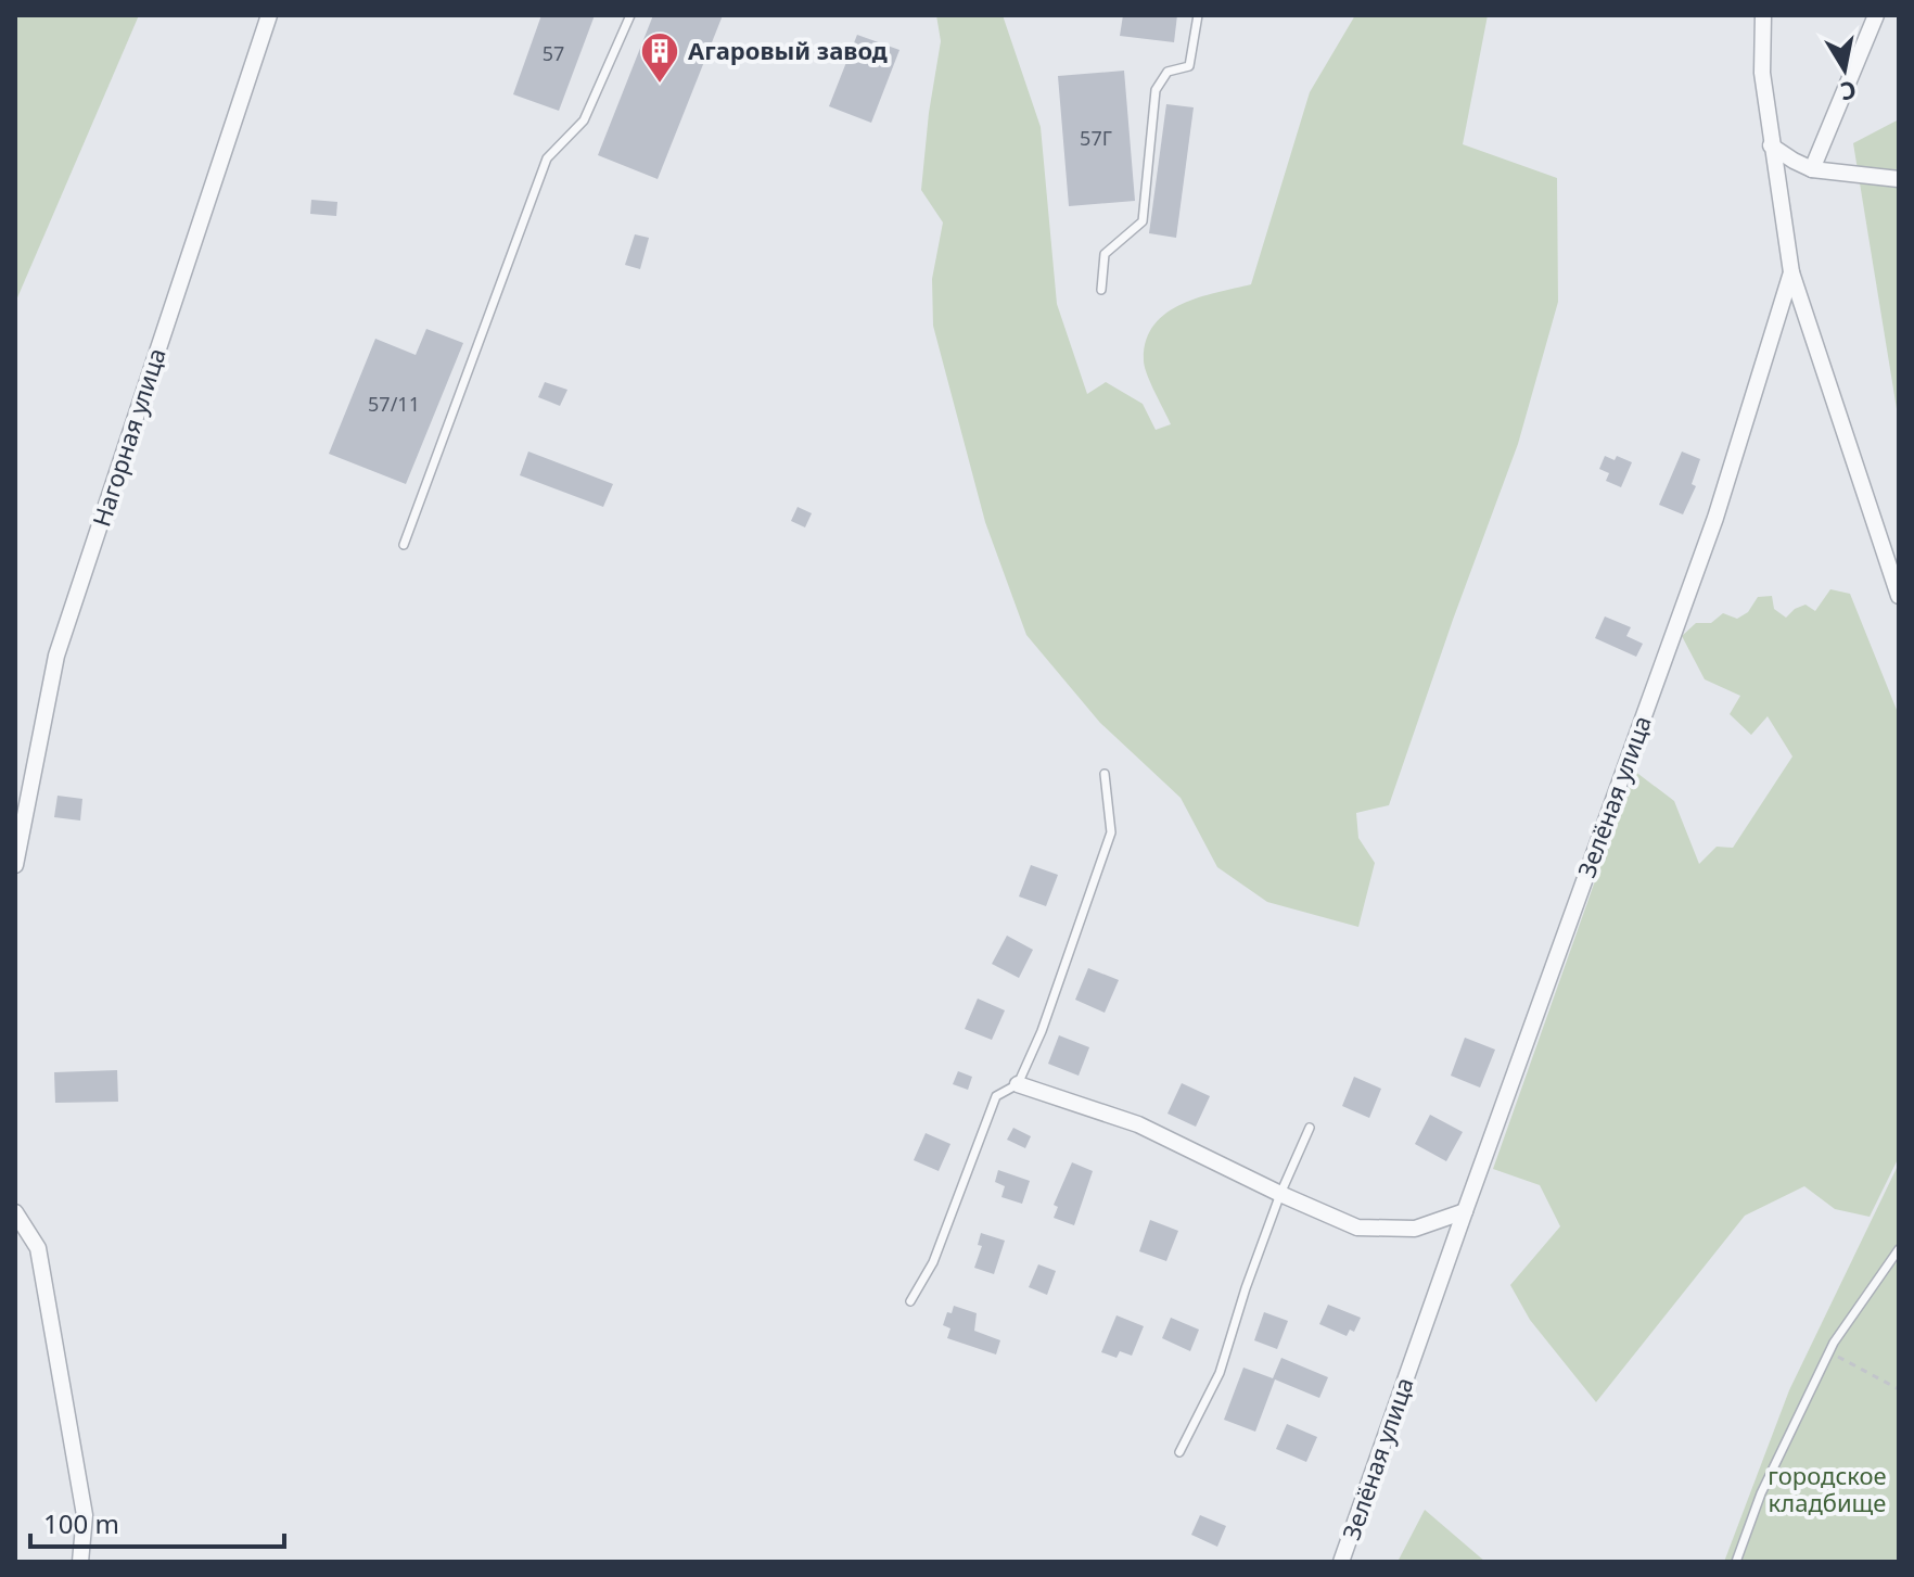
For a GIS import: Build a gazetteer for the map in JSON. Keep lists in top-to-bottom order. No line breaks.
{"streets":{"street":["Нагорная улица","Зелёная улица"]},"parks":["городское кладбище"],"places":{"building":["Агаровый завод"]},"house_numbers":["57","57Г","57/11"],"scale_bar":"100 m","north":"bottom"}
